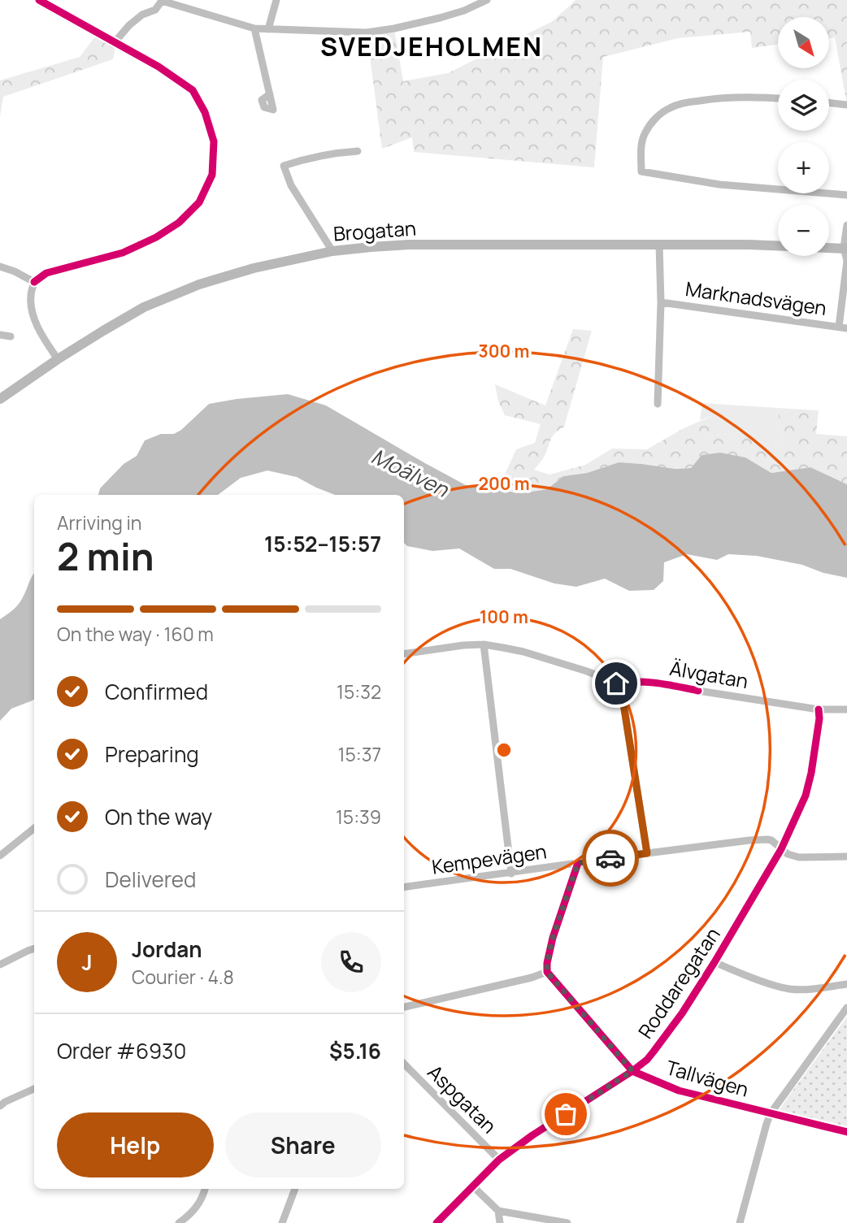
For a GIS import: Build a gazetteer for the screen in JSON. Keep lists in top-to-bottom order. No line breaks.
{"streets":{"main road":["Brogatan"],"street":["Marknadsvägen","Älvgatan","Kempevägen","Roddaregatan","Tallvägen","Aspgatan"]},"crossings":[["Brogatan","Marknadsvägen"],["Älvgatan","Roddaregatan"],["Kempevägen","Roddaregatan"],["Roddaregatan","Tallvägen"],["Roddaregatan","Aspgatan"]],"districts":["SVEDJEHOLMEN"],"water":["Moälven"],"north":"bottom right","page":{"map_buttons":["+","−"],"heading":["2 min","Arriving in","15:52–15:57"],"panel":["Jordan","Courier · 4.8","Order #6930","$5.16"],"bar":"On the way · 160 m","list":[["Confirmed","15:32"],["Preparing","15:37"],["On the way","15:39"],"Delivered"],"round":"J","buttons":["Help","Share"]},"rings":["300 m","200 m","100 m"]}
